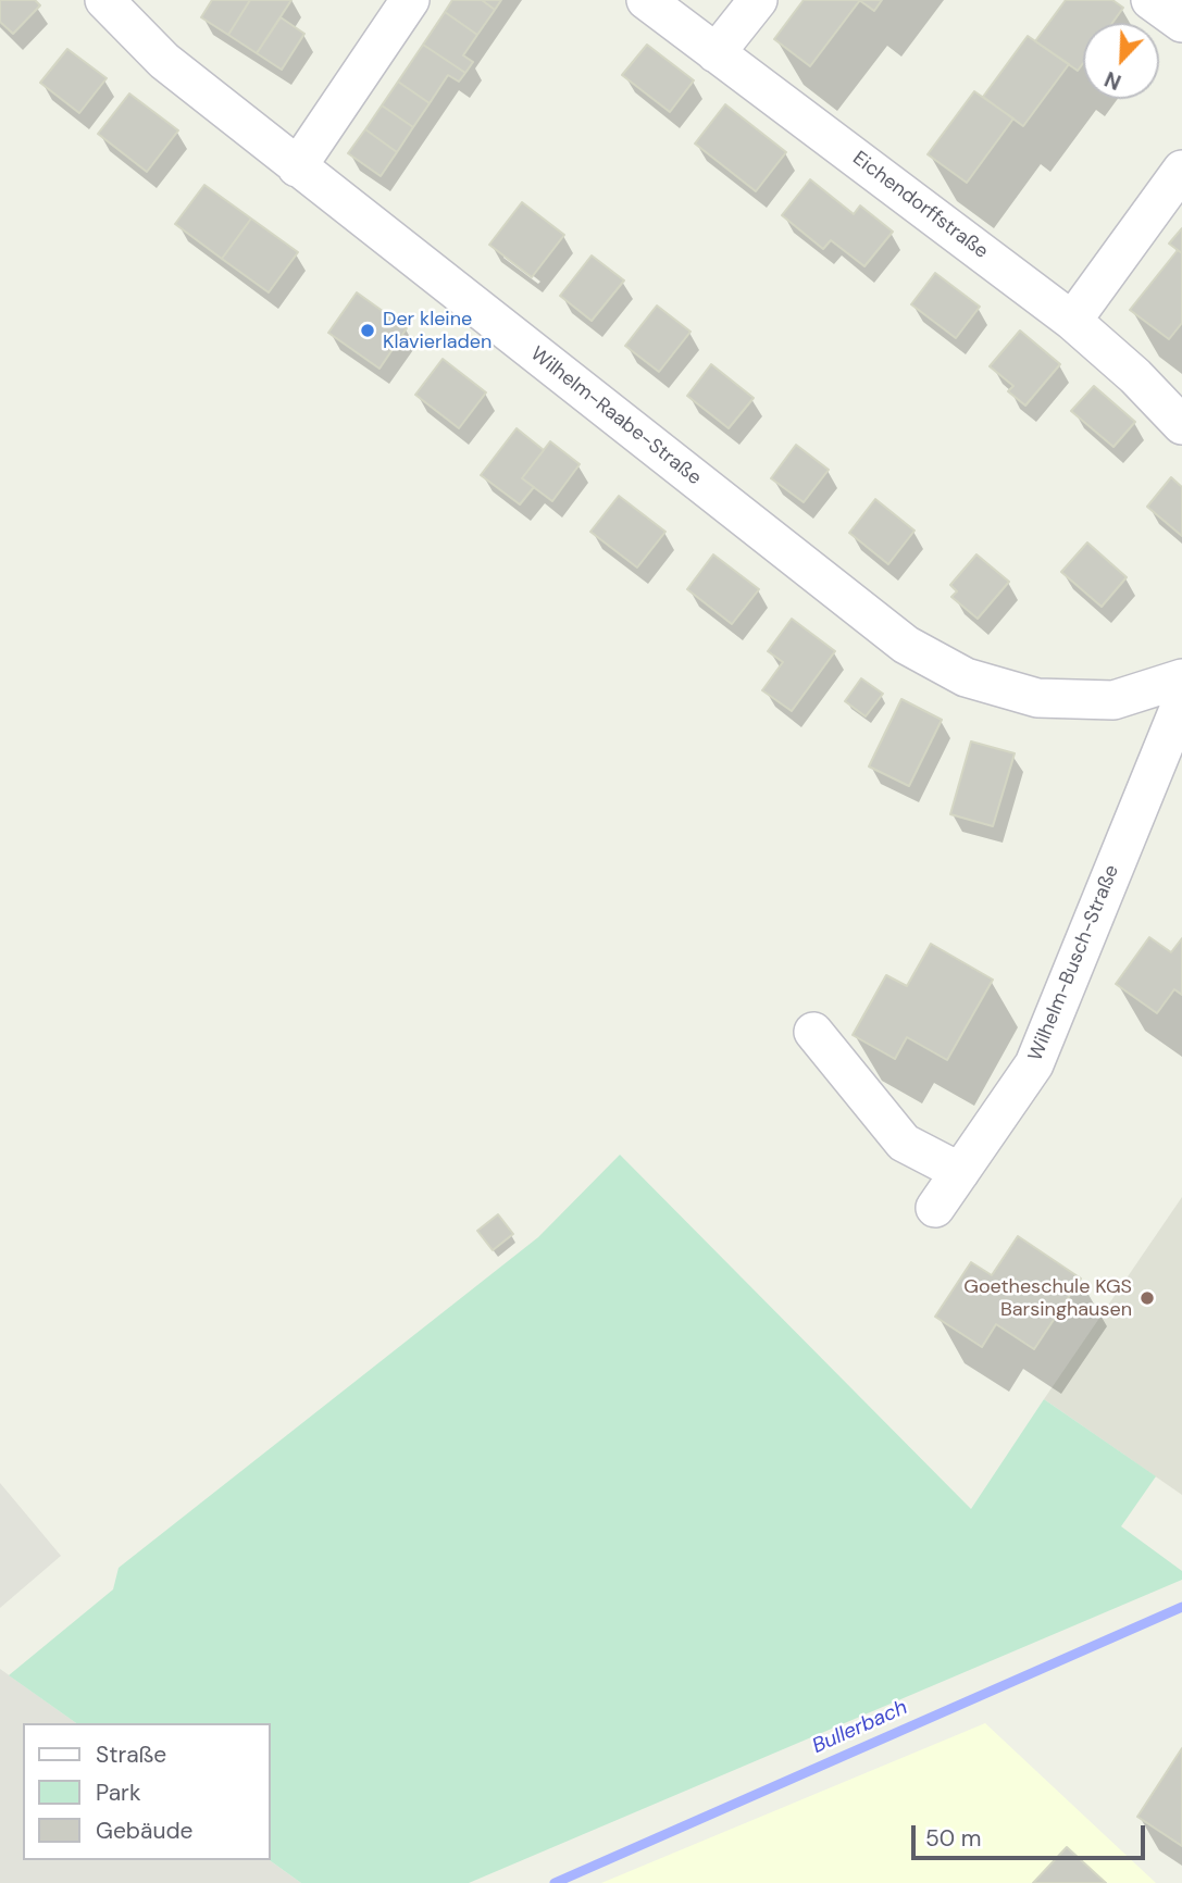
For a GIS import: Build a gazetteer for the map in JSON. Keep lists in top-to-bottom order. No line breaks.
{"streets":{"street":["Eichendorffstraße","Wilhelm-Raabe-Straße","Wilhelm-Busch-Straße"]},"water":["Bullerbach"],"places":["Der kleine Klavierladen","Goetheschule KGS Barsinghausen"],"legend":["Straße","Park","Gebäude"],"scale_bar":"50 m","north":"bottom left"}
